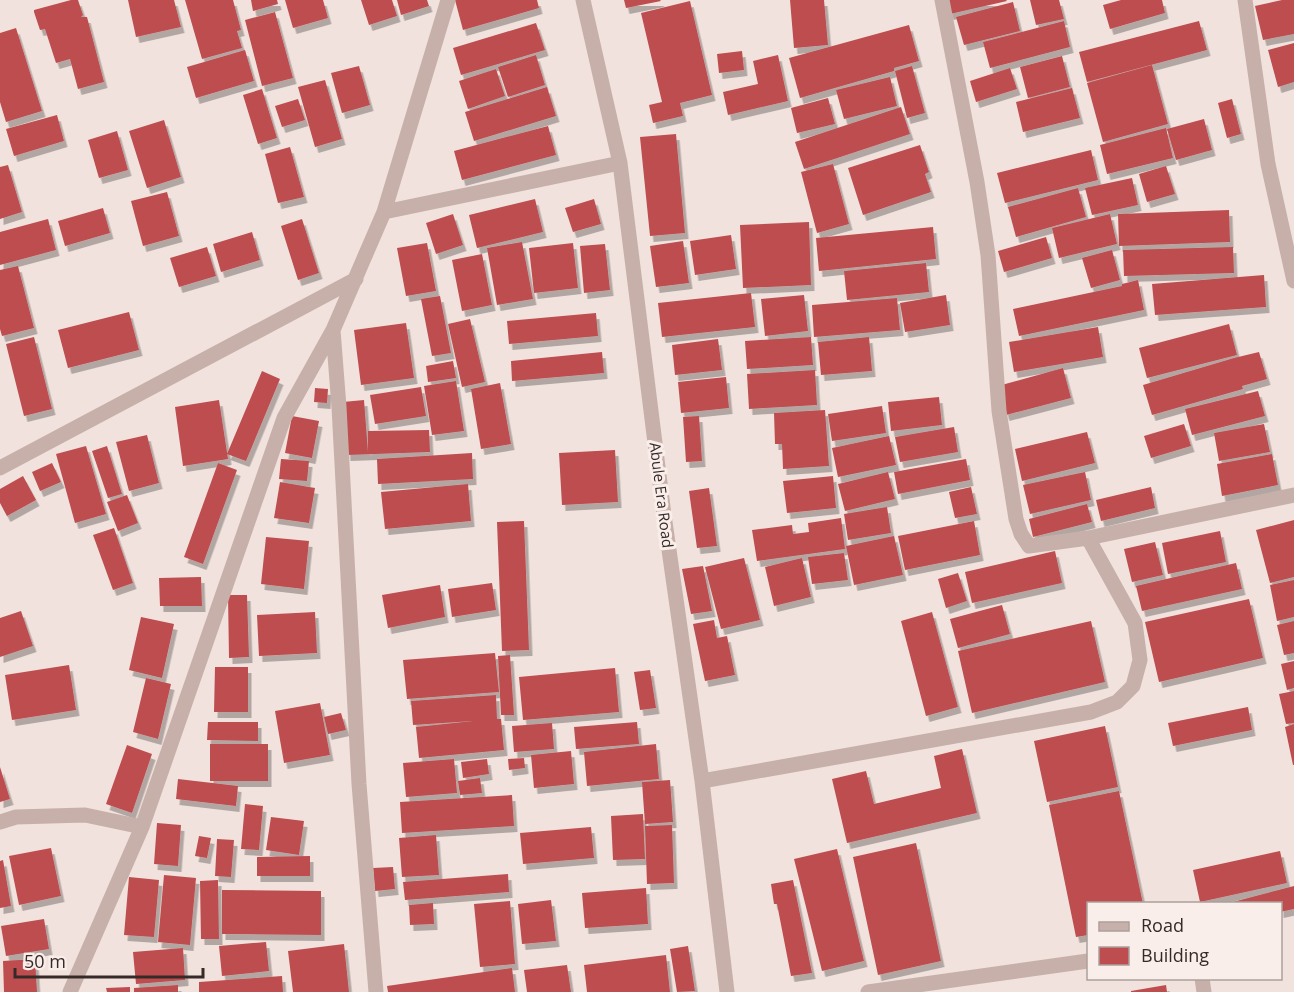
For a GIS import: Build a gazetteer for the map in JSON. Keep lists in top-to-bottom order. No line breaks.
{"streets":{"street":["Abule Era Road"]},"legend":["Road","Building"],"scale_bar":"50 m"}
